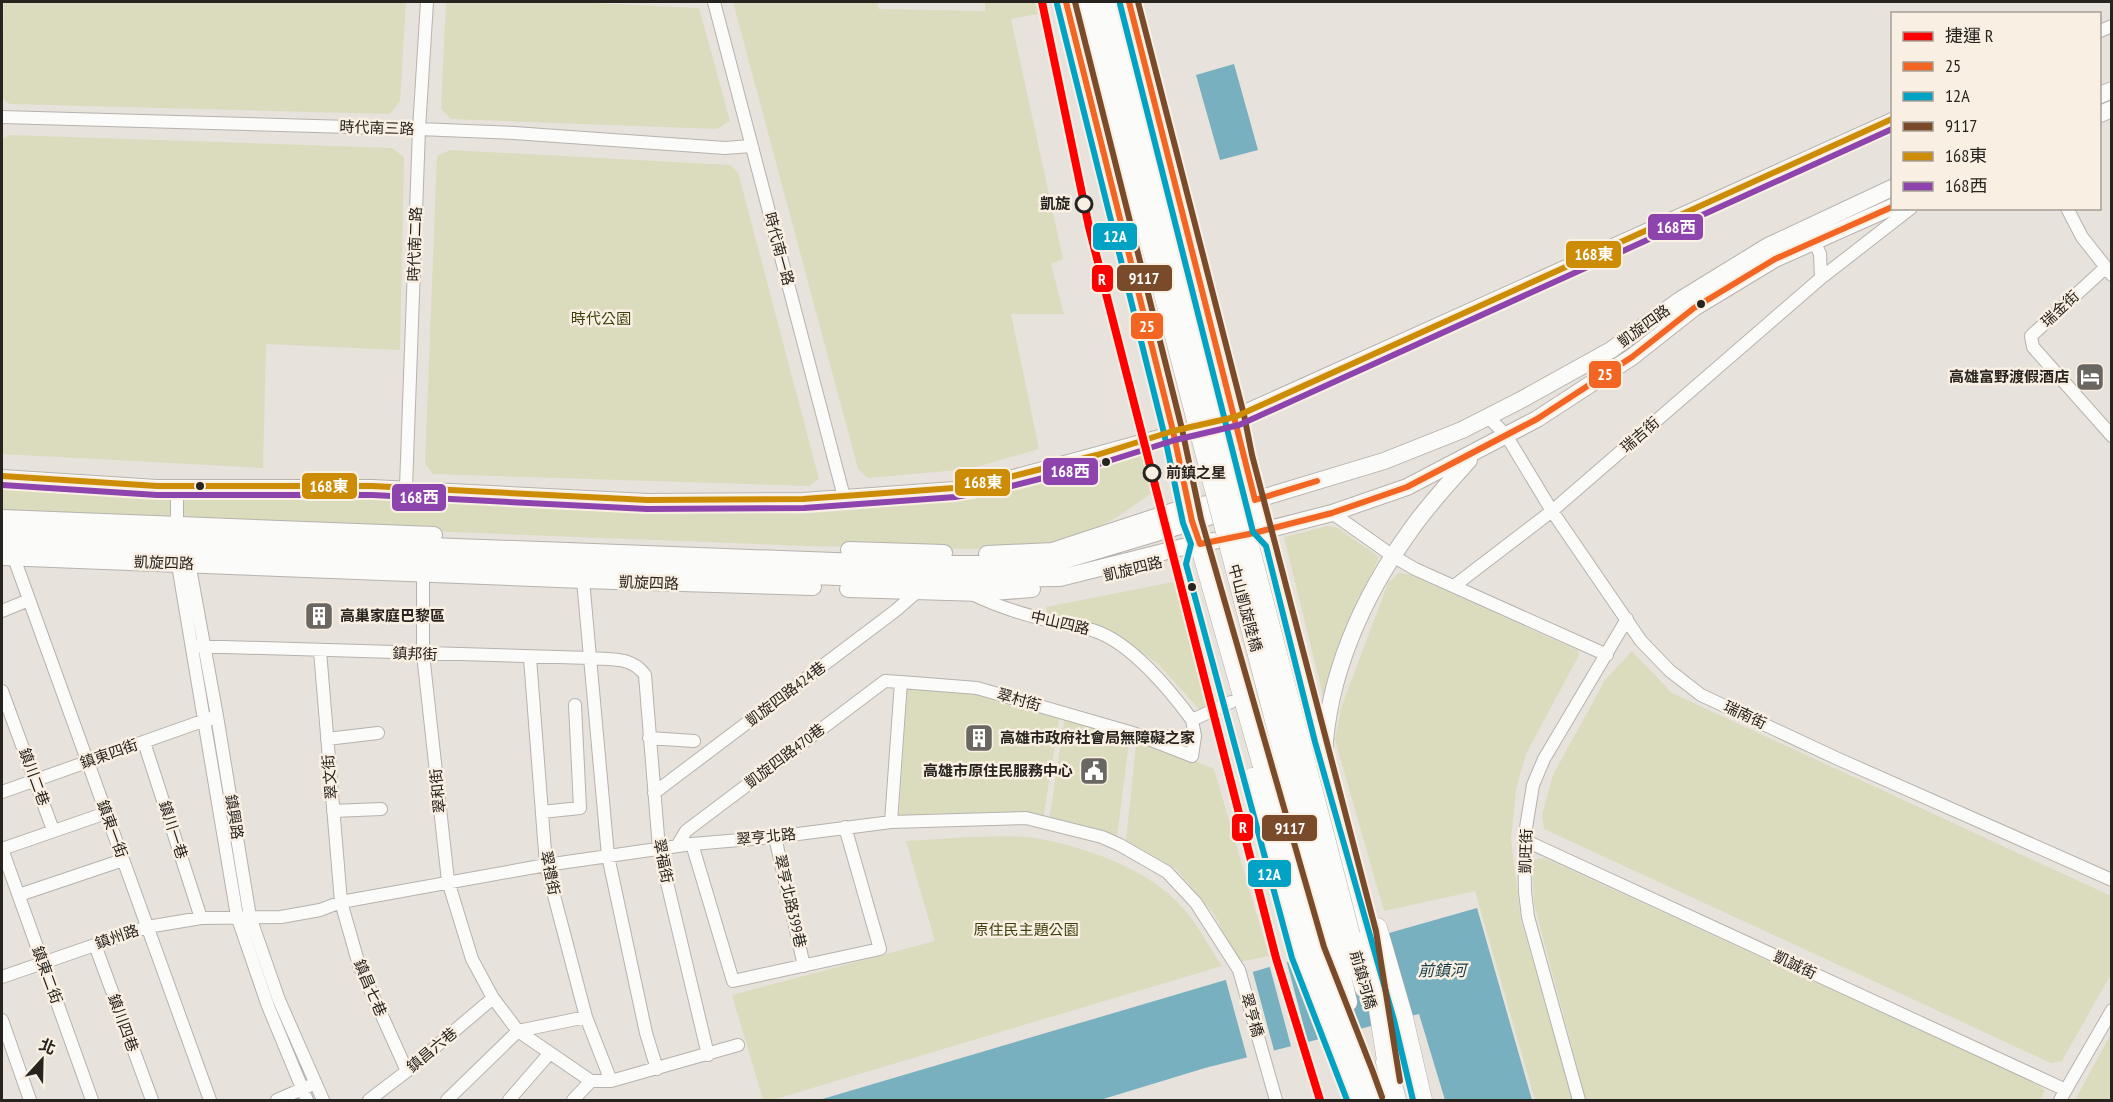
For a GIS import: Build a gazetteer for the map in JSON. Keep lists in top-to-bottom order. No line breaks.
{"streets":{"main road":["中山凱旋陸橋","前鎮河橋"],"street":["時代南三路","時代南二路","時代南一路","瑞金街","凱旋四路","瑞吉街","中山四路","鎮邦街","凱旋四路424巷","翠村街","瑞南街","鎮東四街","凱旋四路470巷","鎮川二巷","翠文街","翠和街","鎮興路","鎮東一街","鎮川一巷","翠亨北路","凱旺街","翠福街","翠禮街","翠亨北路399巷","鎮州路","凱誠街","鎮東二街","鎮昌七巷","翠亨橋","鎮川四巷","鎮昌六巷"]},"crossings":[["時代南三路","時代南二路"],["時代南三路","時代南一路"],["凱旋四路","中山四路"],["凱旋四路","凱旋四路424巷"],["凱旋四路","瑞南街"],["凱旋四路","翠和街"],["凱旋四路","鎮興路"],["凱旋四路","鎮東一街"],["瑞吉街","瑞南街"],["中山凱旋陸橋","前鎮河橋"],["中山四路","翠村街"],["鎮邦街","翠文街"],["鎮邦街","翠和街"],["鎮邦街","鎮興路"],["鎮邦街","翠福街"],["鎮邦街","翠禮街"],["凱旋四路424巷","翠福街"],["翠村街","凱旋四路470巷"],["瑞南街","凱旺街"],["鎮東四街","鎮川二巷"],["鎮東四街","鎮興路"],["鎮東四街","鎮東一街"],["鎮東四街","鎮川一巷"],["凱旋四路470巷","翠亨北路"],["翠文街","翠亨北路"],["翠文街","鎮昌七巷"],["翠和街","翠亨北路"],["翠和街","鎮昌六巷"],["鎮興路","翠亨北路"],["鎮興路","鎮州路"],["鎮東一街","鎮州路"],["鎮川一巷","鎮州路"],["翠亨北路","翠福街"],["翠亨北路","翠禮街"],["翠亨北路","翠亨北路399巷"],["翠亨北路","鎮州路"],["翠亨北路","鎮昌七巷"],["翠亨北路","翠亨橋"],["凱旺街","凱誠街"],["鎮州路","鎮東二街"],["鎮州路","鎮川四巷"],["鎮昌七巷","鎮昌六巷"]],"water":["前鎮河"],"parks":["時代公園","原住民主題公園"],"places":{"other":["凱旋","前鎮之星"],"hotel":["高雄富野渡假酒店"],"building":["高巢家庭巴黎區","高雄市政府社會局無障礙之家"],"public building":["高雄市原住民服務中心"]},"lines":["metro line R","transit line 25","transit line 9117","transit line 12A","transit line 168東","transit line 168西"],"legend":["捷運 R","25","12A","9117","168東","168西"],"north":"top"}
